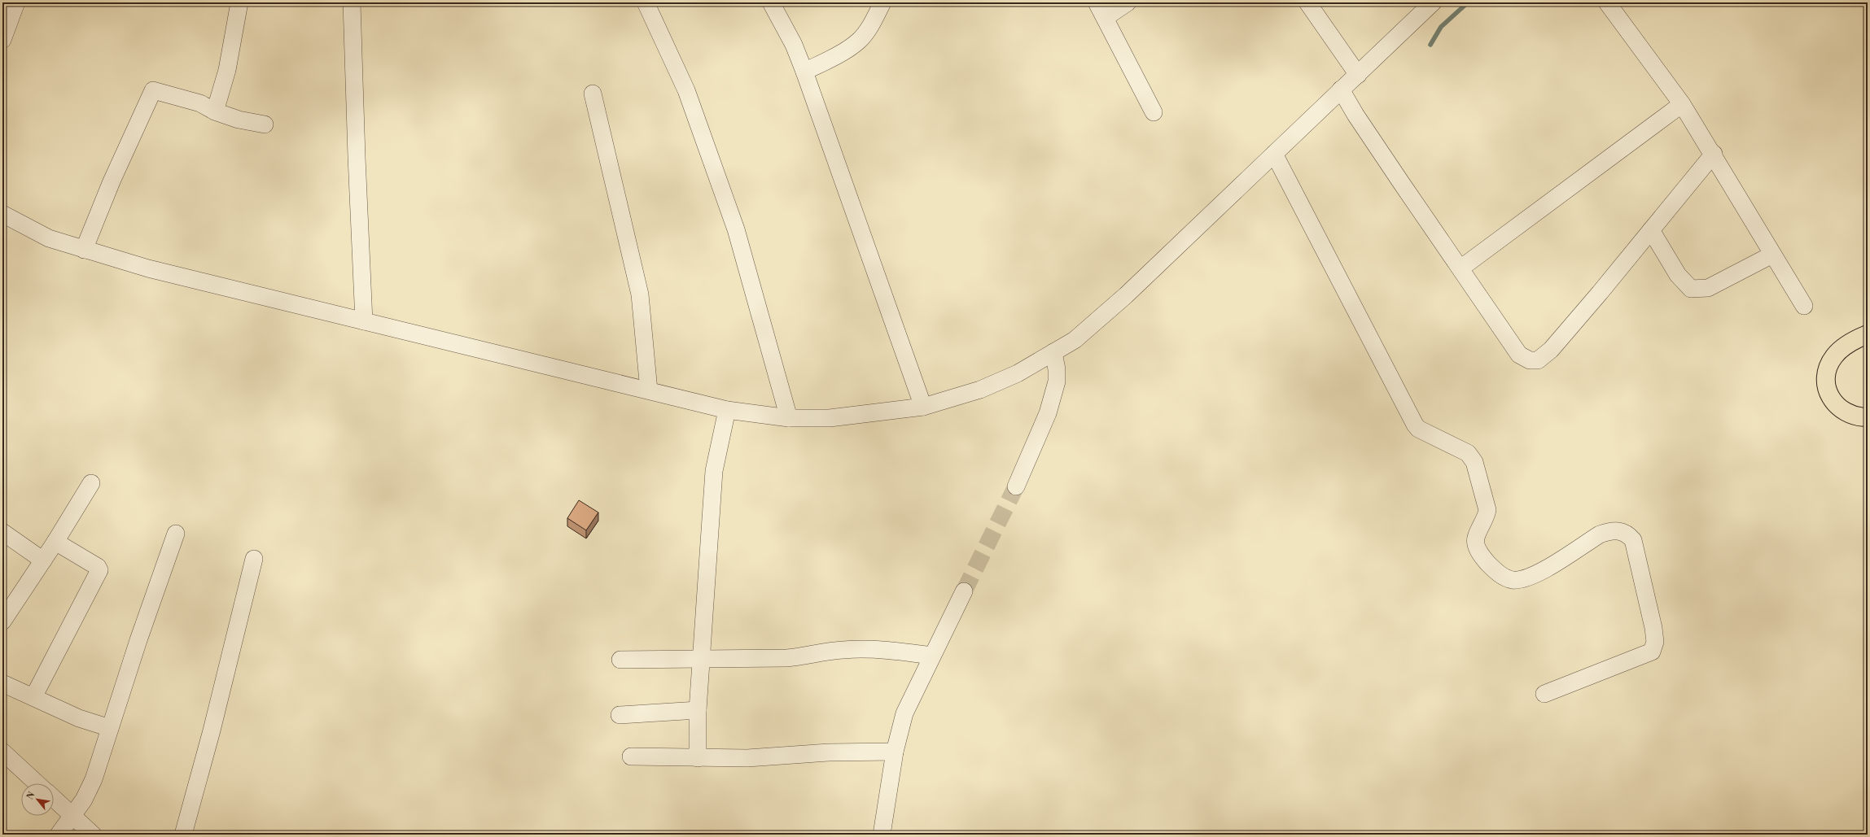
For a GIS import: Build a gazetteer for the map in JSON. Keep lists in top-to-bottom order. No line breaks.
{"north":"top left"}
